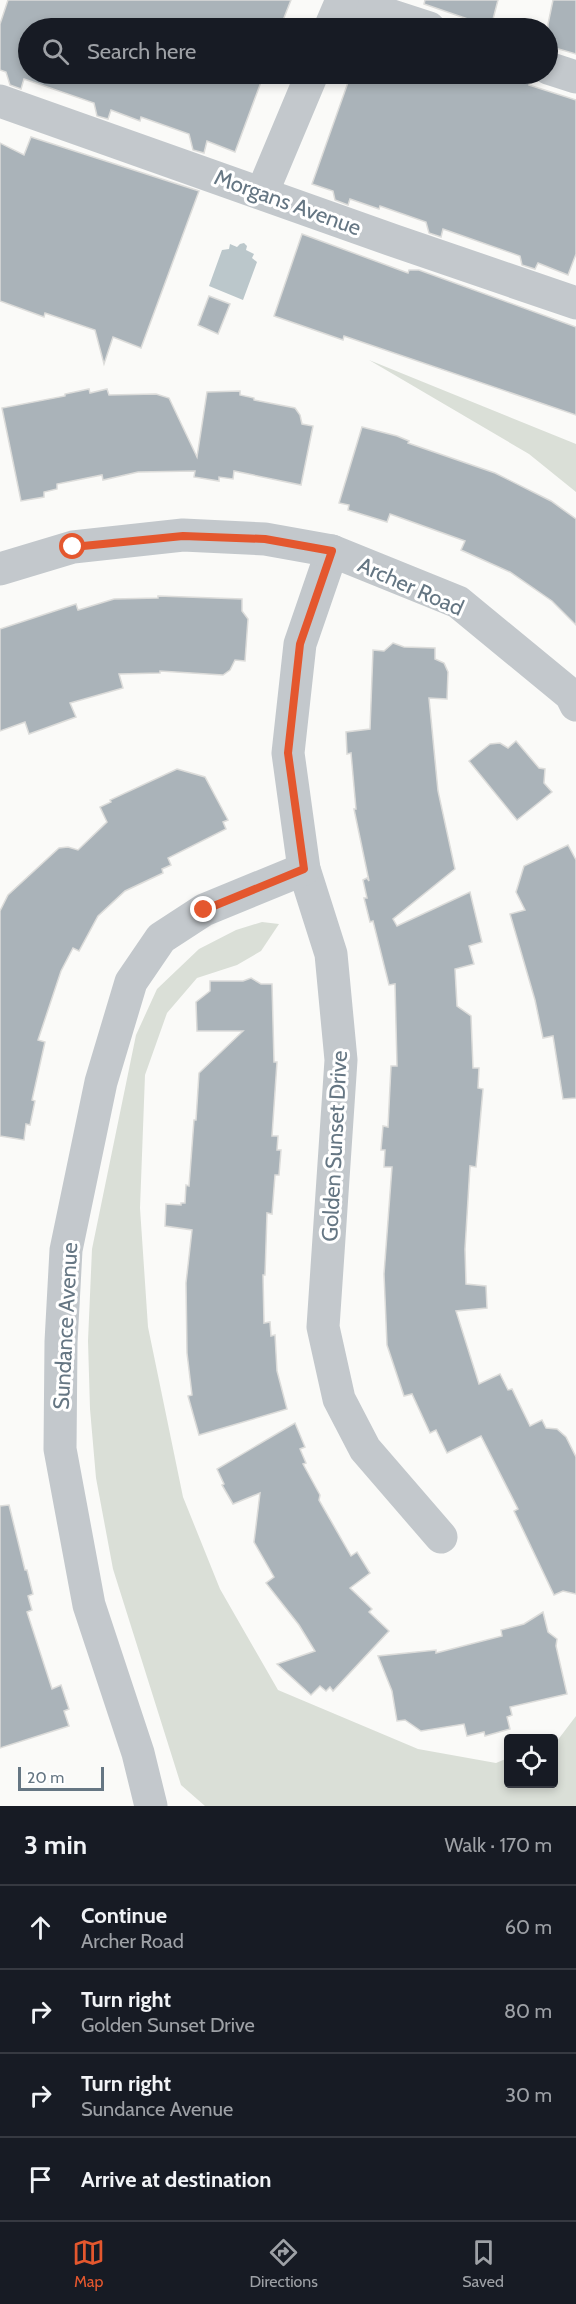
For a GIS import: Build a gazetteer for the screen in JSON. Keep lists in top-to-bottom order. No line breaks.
{"streets":{"street":["Morgans Avenue","Archer Road","Golden Sunset Drive","Sundance Avenue"]},"crossings":[["Archer Road","Golden Sunset Drive"],["Golden Sunset Drive","Sundance Avenue"]],"scale_bar":"20 m","page":{"search":"Search here","scale":"20 m","heading":["3 min","Walk · 170 m"],"list":[["Continue","Archer Road","60 m"],["Turn right","Golden Sunset Drive","80 m"],["Turn right","Sundance Avenue","30 m"],"Arrive at destination"],"nav":["Map","Directions","Saved"]}}
